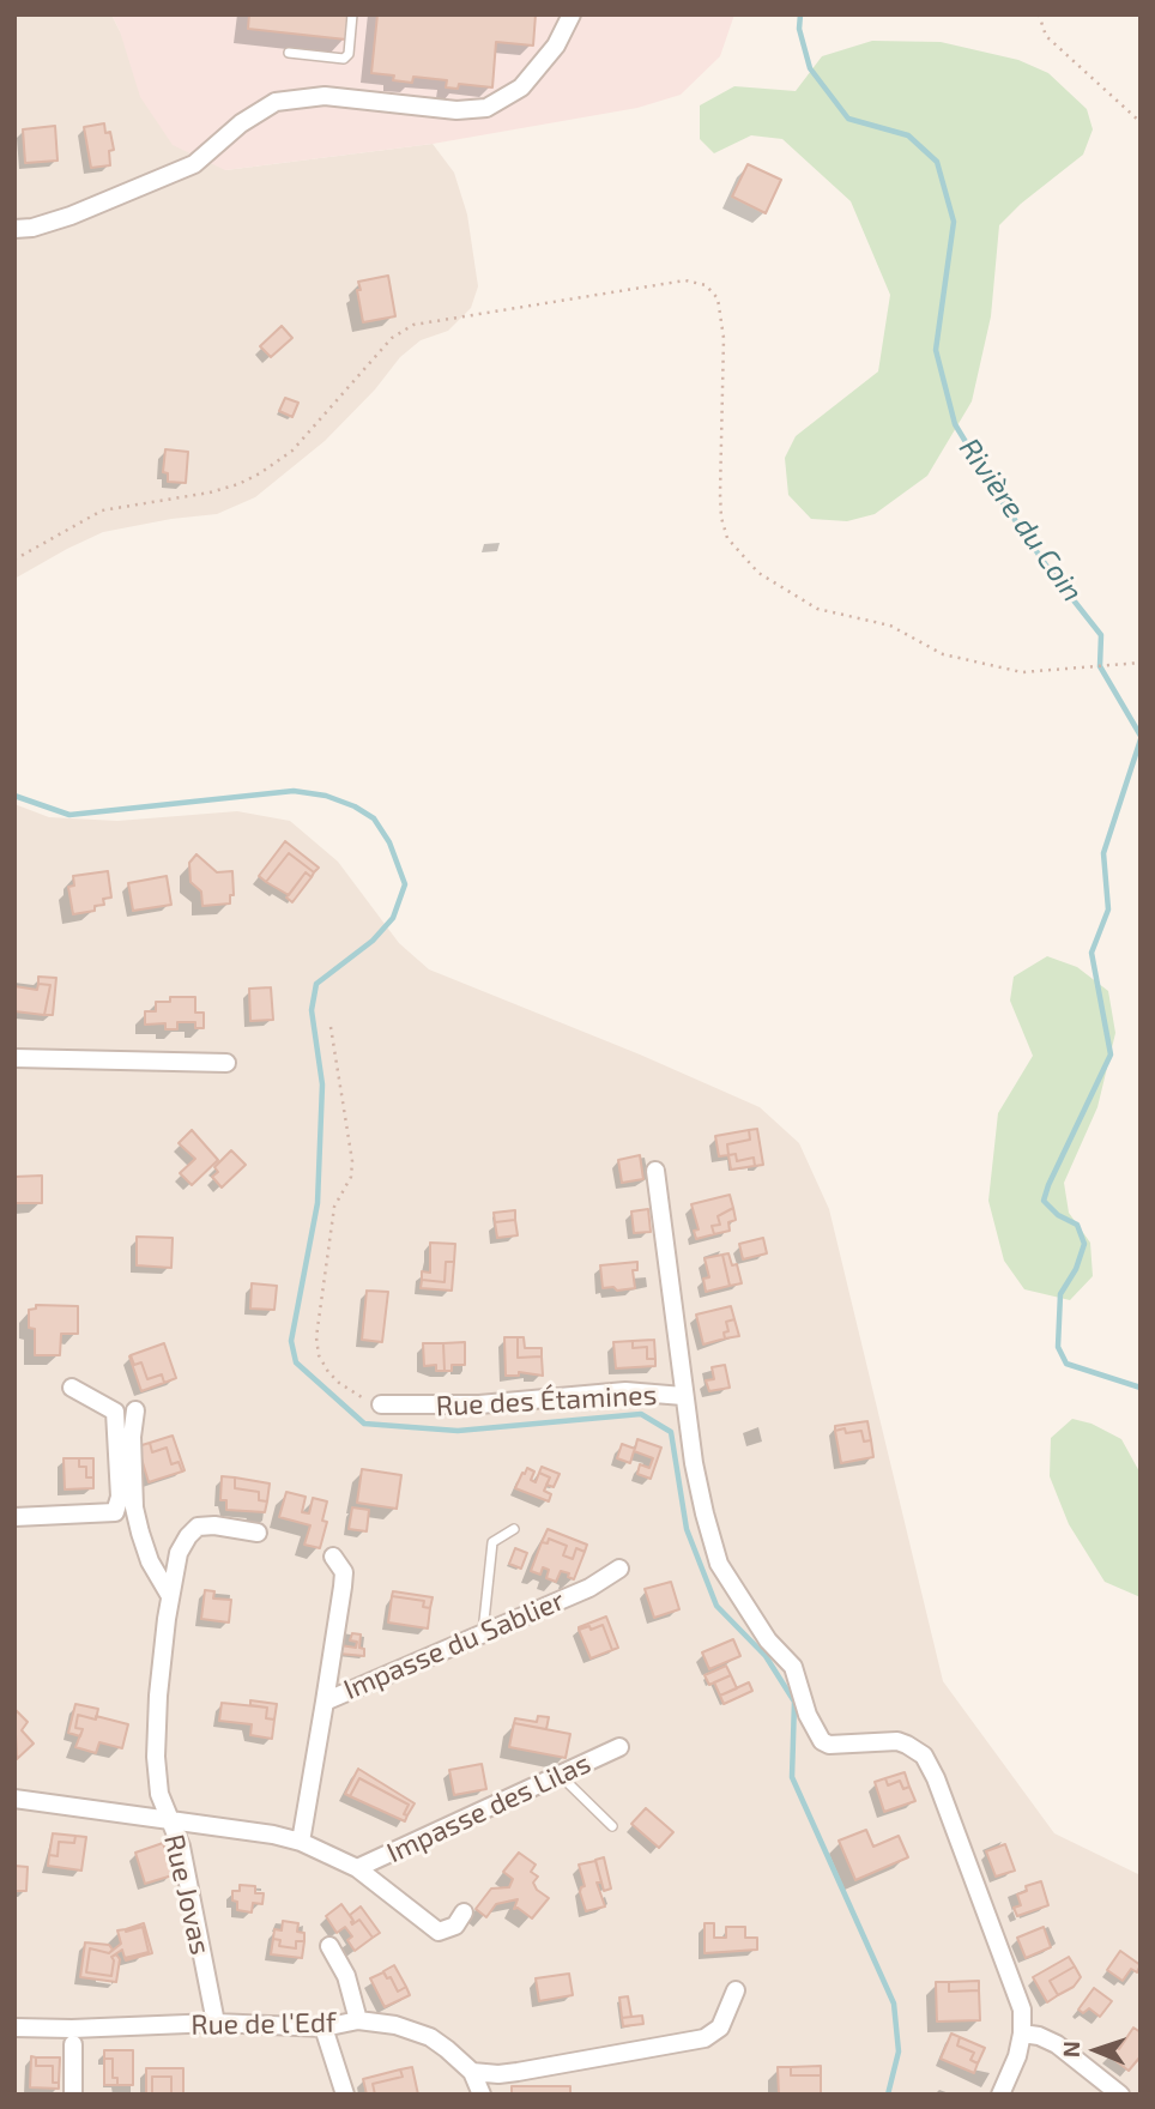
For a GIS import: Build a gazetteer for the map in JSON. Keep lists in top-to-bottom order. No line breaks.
{"streets":{"street":["Rue des Étamines","Impasse du Sablier","Impasse des Lilas","Rue Jovas","Rue de l'Edf"]},"crossings":[["Rue Jovas","Rue de l'Edf"]],"water":["Rivière du Coin"],"north":"left"}
